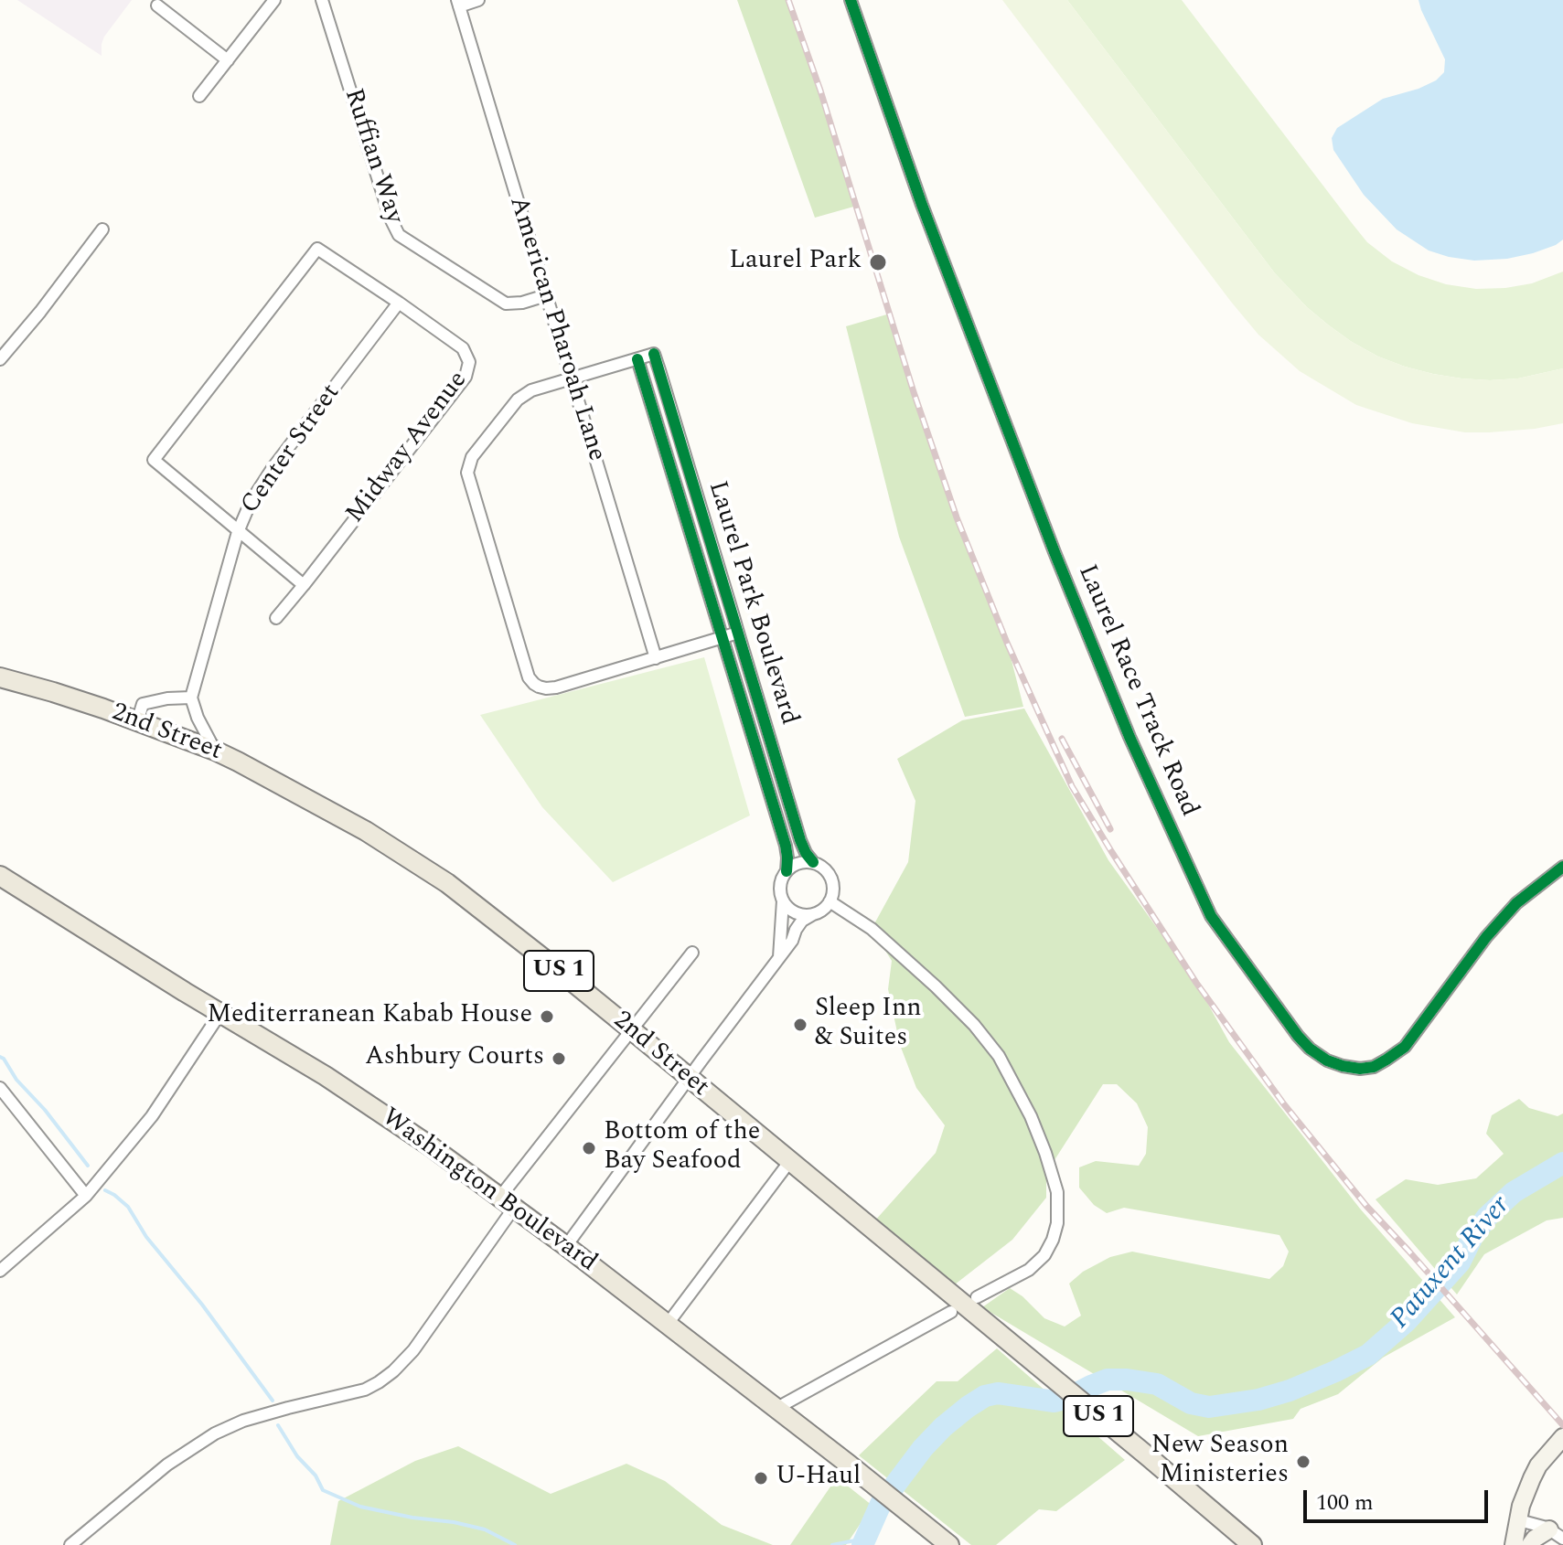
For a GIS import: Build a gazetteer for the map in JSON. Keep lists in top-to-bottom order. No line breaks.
{"streets":{"main road":["2nd Street","US 1","Washington Boulevard"],"street":["Ruffian Way","American Pharoah Lane","Midway Avenue","Center Street","Laurel Park Boulevard","Laurel Race Track Road"]},"crossings":[["Ruffian Way","American Pharoah Lane"],["Midway Avenue","Center Street"]],"water":["Patuxent River"],"places":["Laurel Park","Mediterranean Kabab House","Sleep Inn & Suites","Ashbury Courts","Bottom of the Bay Seafood","New Season Ministeries","U-Haul"],"scale_bar":"100 m"}
